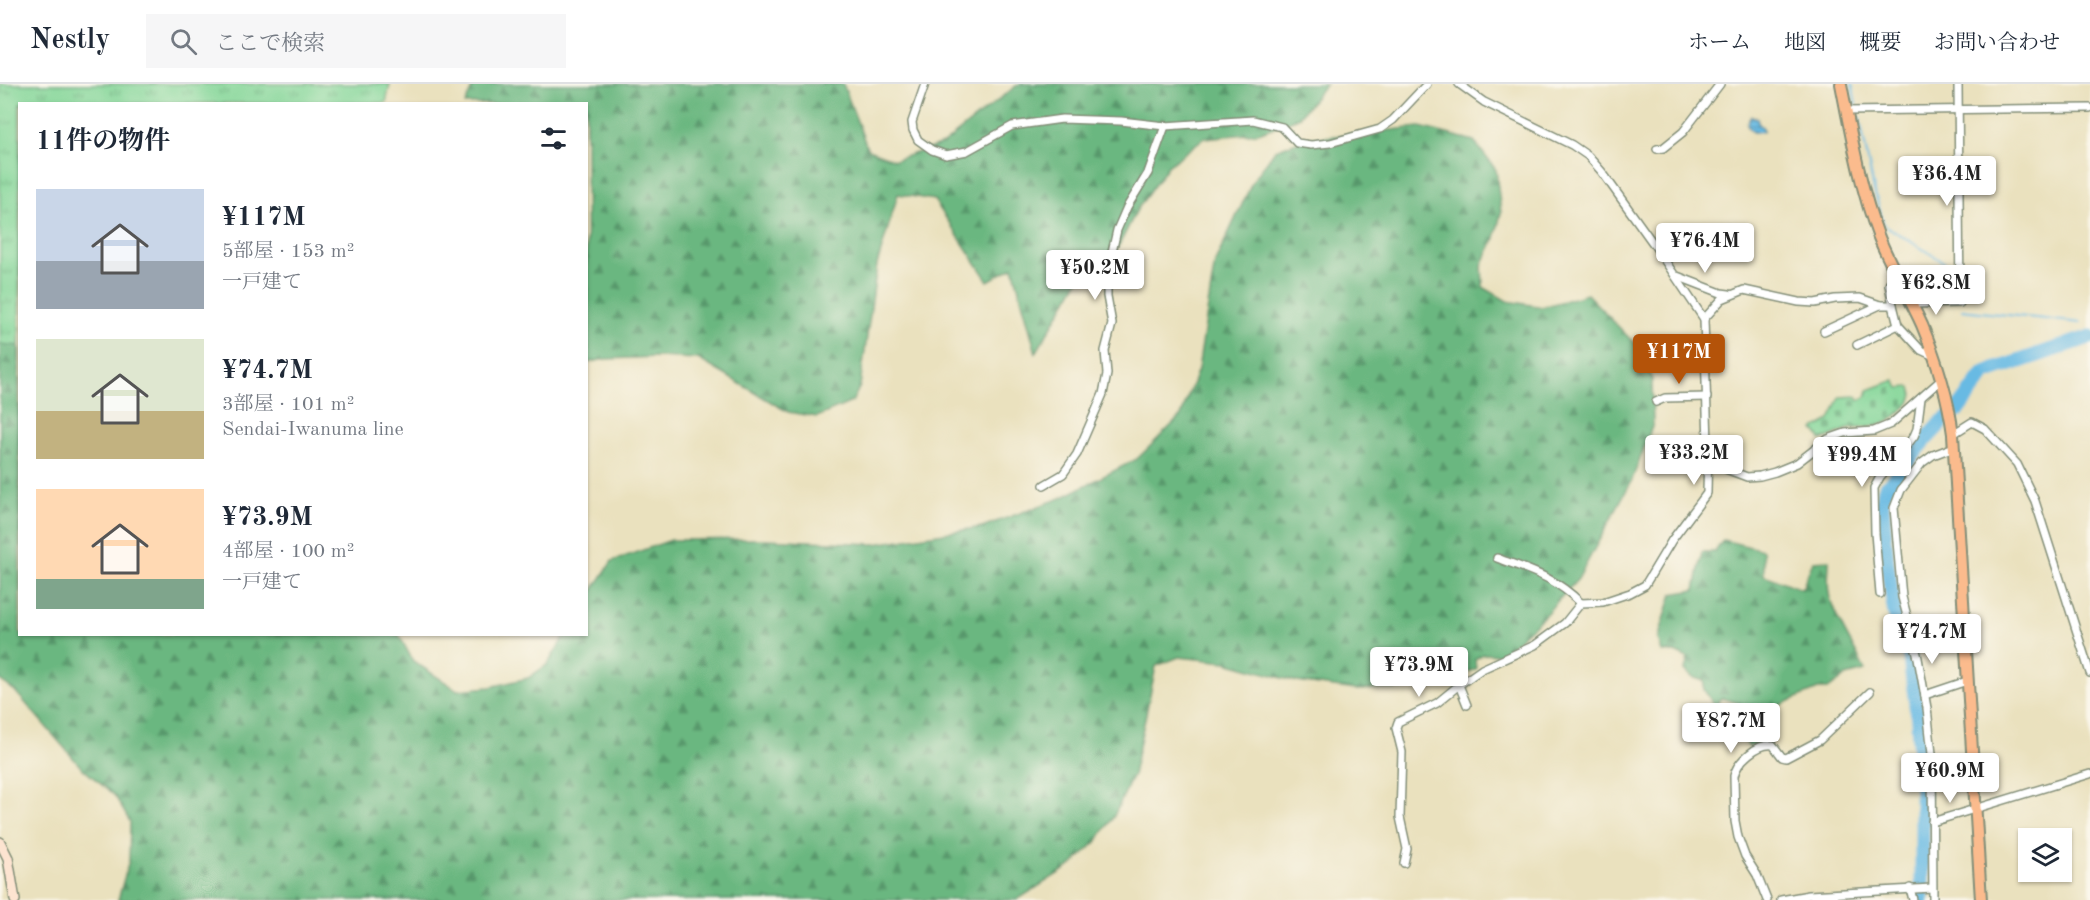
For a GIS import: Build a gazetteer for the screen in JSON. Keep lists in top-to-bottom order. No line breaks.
{"page":{"header":"Nestly","search":"ここで検索","nav":["ホーム","地図","概要","お問い合わせ"],"heading":"11件の物件","price":["¥36.4M","¥76.4M","¥50.2M","¥62.8M","¥117M","¥33.2M","¥99.4M","¥74.7M","¥73.9M","¥87.7M","¥60.9M"],"list":[{"name":"¥117M","note":"5部屋 · 153 m² · 一戸建て"},{"name":"¥74.7M","note":"3部屋 · 101 m² · Sendai-Iwanuma line"},{"name":"¥73.9M","note":"4部屋 · 100 m² · 一戸建て"}]}}
